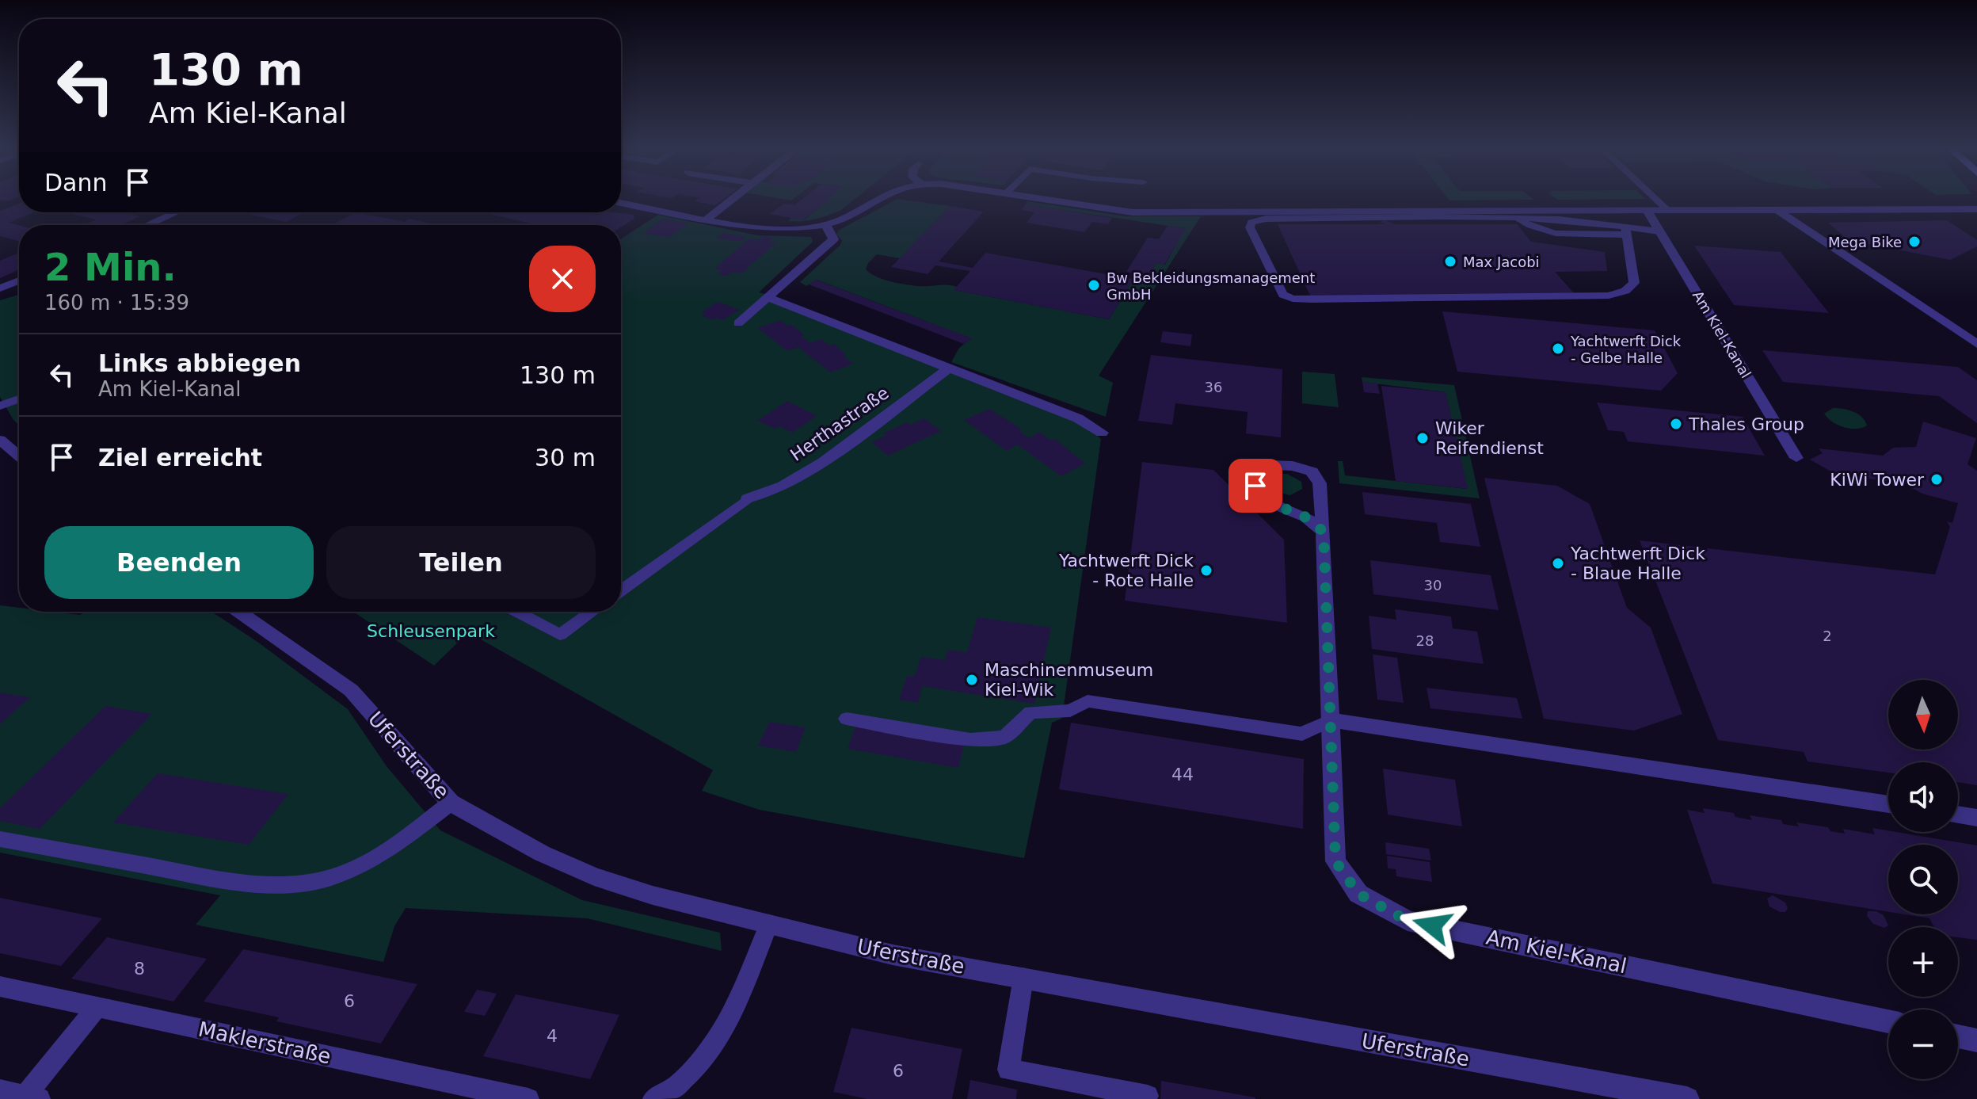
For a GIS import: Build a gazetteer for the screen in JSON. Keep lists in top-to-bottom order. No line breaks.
{"streets":{"street":["Am Kiel-Kanal","Herthastraße","Uferstraße"],"lane":["Maklerstraße"]},"parks":["Schleusenpark"],"places":["Mega Bike","Max Jacobi","Bw Bekleidungsmanagement GmbH","Yachtwerft Dick - Gelbe Halle","Thales Group","Wiker Reifendienst","KiWi Tower","Yachtwerft Dick - Blaue Halle","Yachtwerft Dick - Rote Halle","Maschinenmuseum Kiel-Wik"],"house_numbers":["36","30","2","28","44","8","6","4","6"],"north":"bottom","page":{"turn":["130 m","Am Kiel-Kanal"],"then":"Dann","heading":["2 Min.","160 m · 15:39"],"list":[{"name":"Links abbiegen","note":"Am Kiel-Kanal","value":"130 m"},{"name":"Ziel erreicht","value":"30 m"}],"buttons":["Beenden","Teilen"],"map_buttons":["+","−"]}}
